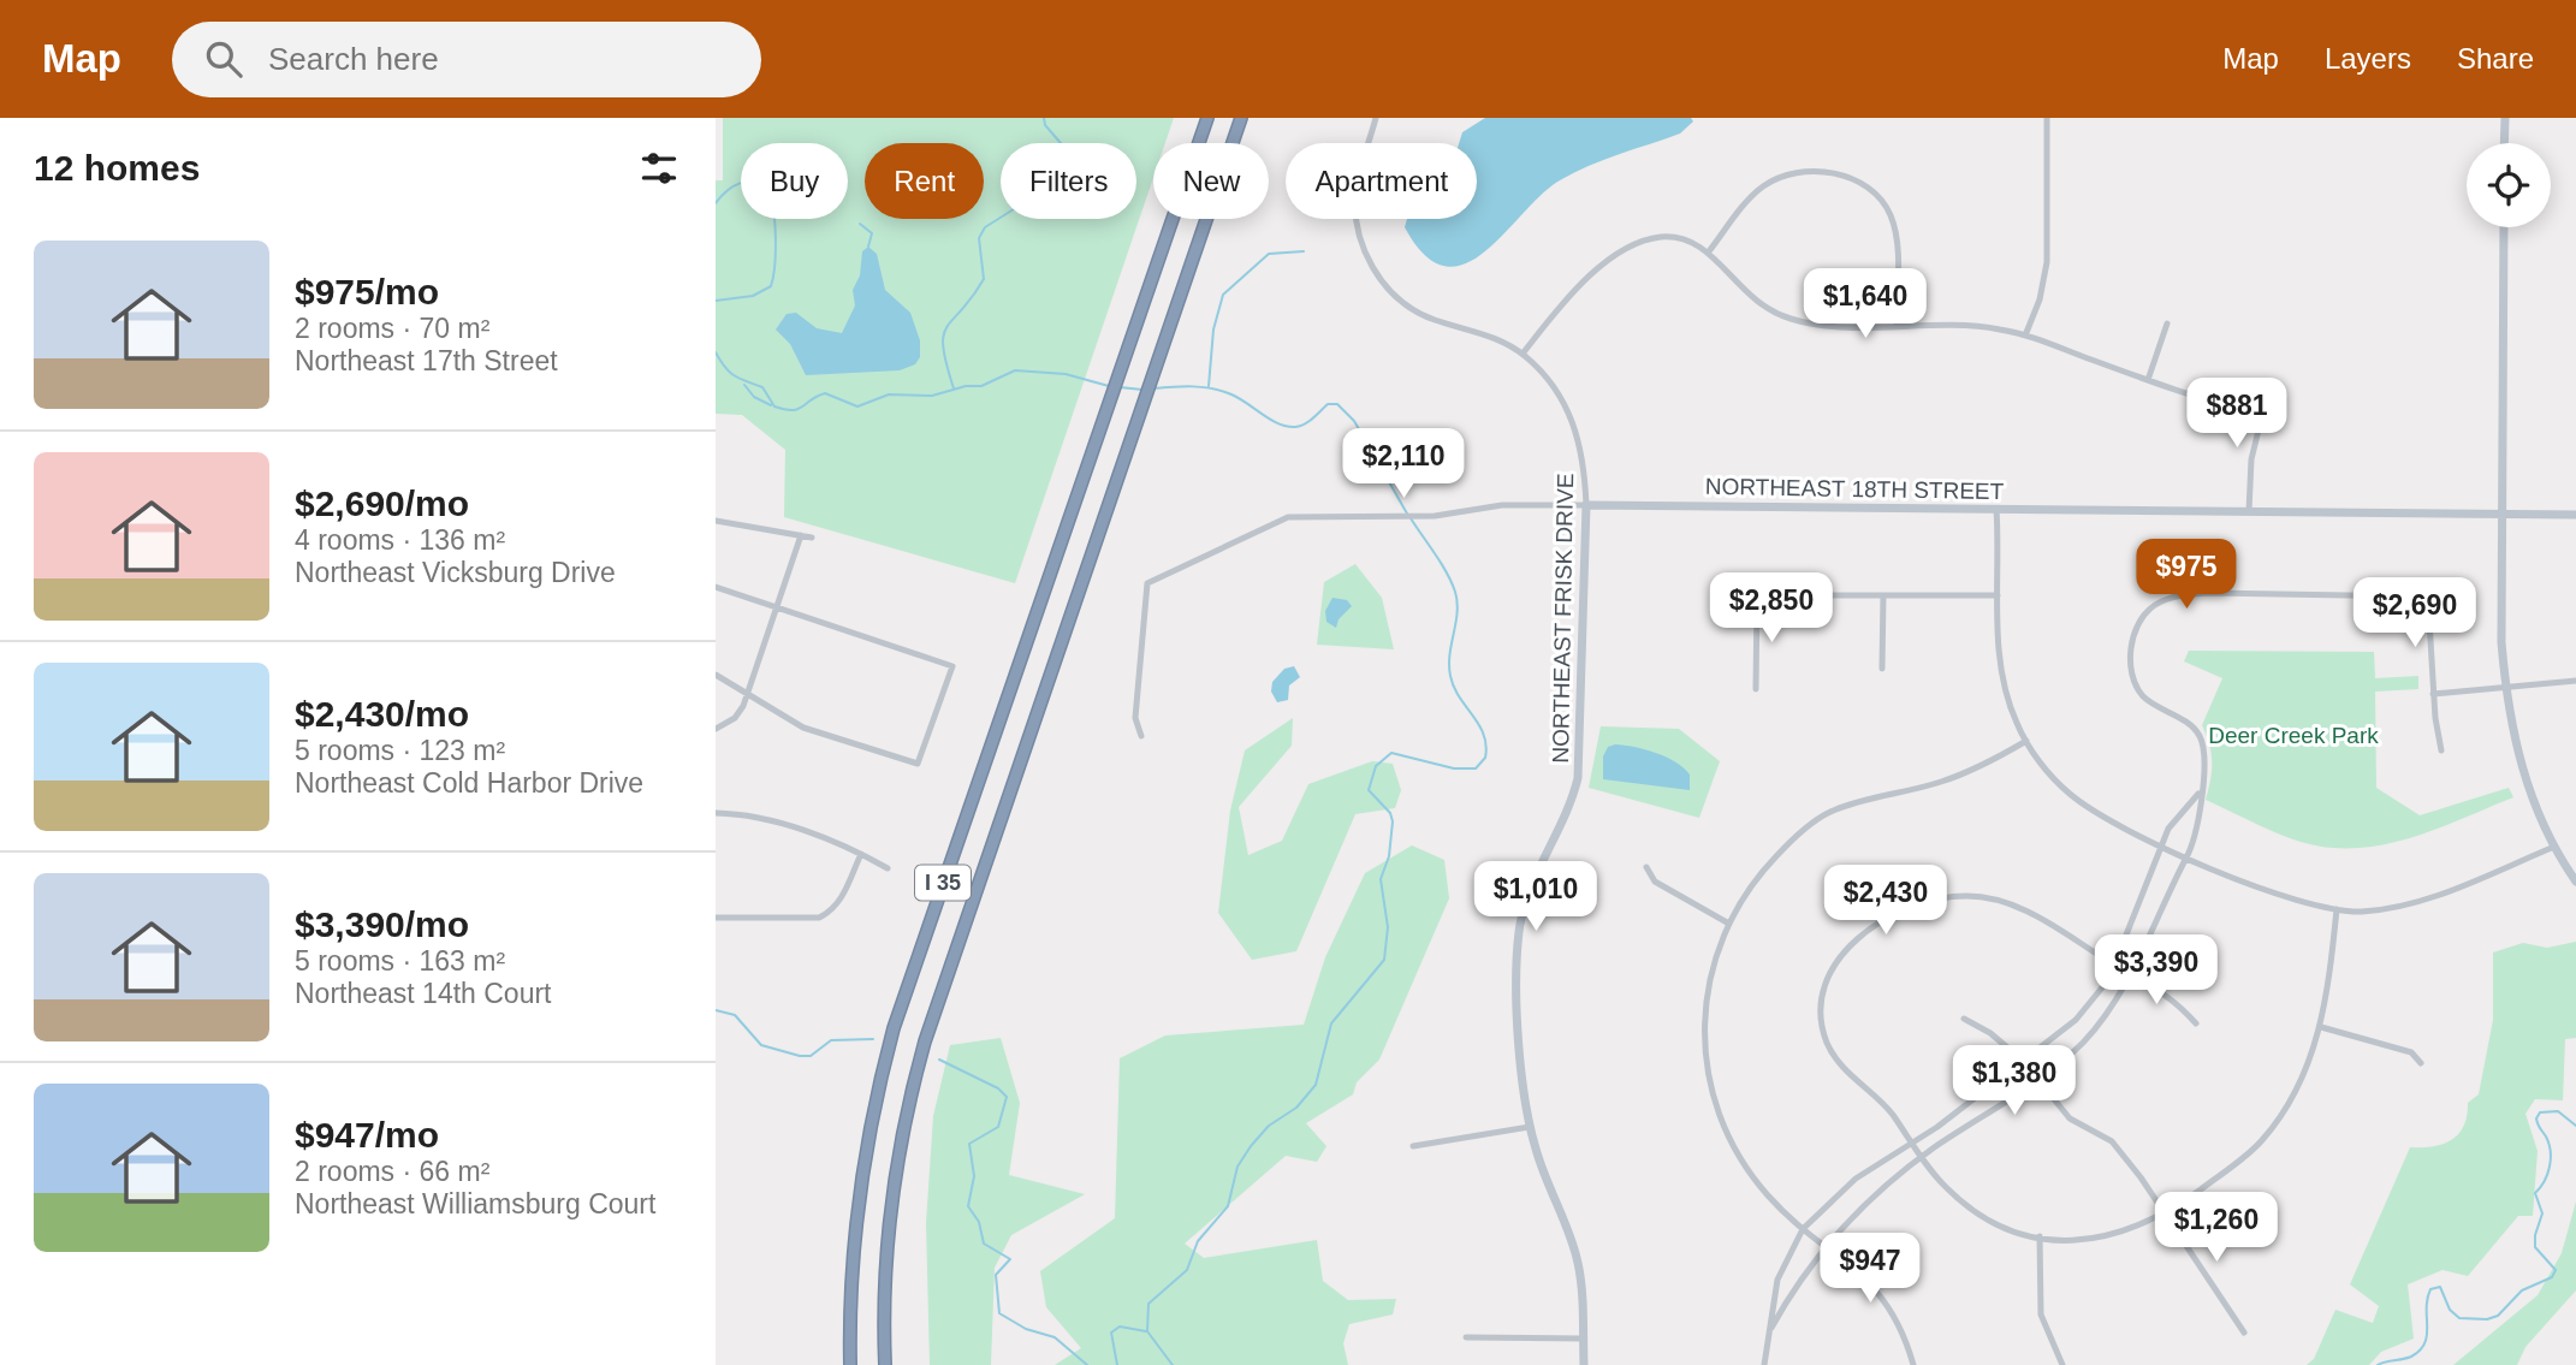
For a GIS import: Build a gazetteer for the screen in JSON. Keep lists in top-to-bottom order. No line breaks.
{"streets":{"highway":["I 35"],"street":["NORTHEAST 18TH STREET","NORTHEAST FRISK DRIVE"]},"crossings":[["NORTHEAST 18TH STREET","NORTHEAST FRISK DRIVE"]],"parks":["Deer Creek Park"],"page":{"header":"Map","search":"Search here","nav":["Map","Layers","Share"],"heading":"12 homes","chip":["Buy","Rent","Filters","New","Apartment"],"list":[{"name":"$975/mo","note":"2 rooms · 70 m² · Northeast 17th Street"},{"name":"$2,690/mo","note":"4 rooms · 136 m² · Northeast Vicksburg Drive"},{"name":"$2,430/mo","note":"5 rooms · 123 m² · Northeast Cold Harbor Drive"},{"name":"$3,390/mo","note":"5 rooms · 163 m² · Northeast 14th Court"},{"name":"$947/mo","note":"2 rooms · 66 m² · Northeast Williamsburg Court"}],"price":["$1,640","$881","$2,110","$975","$2,850","$2,690","$1,010","$2,430","$3,390","$1,380","$1,260","$947"]}}
